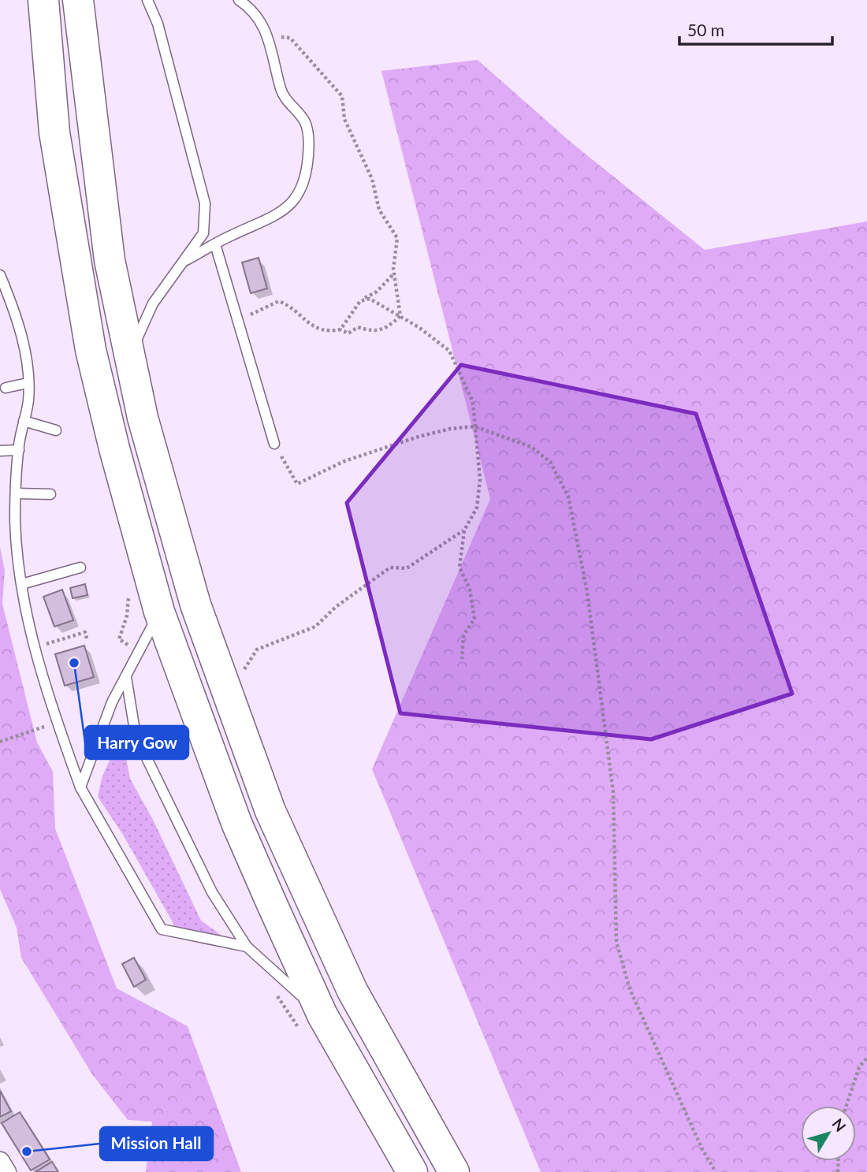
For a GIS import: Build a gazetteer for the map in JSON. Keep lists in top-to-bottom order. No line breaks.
{"places":["Harry Gow","Mission Hall"],"scale_bar":"50 m","north":"top right"}
